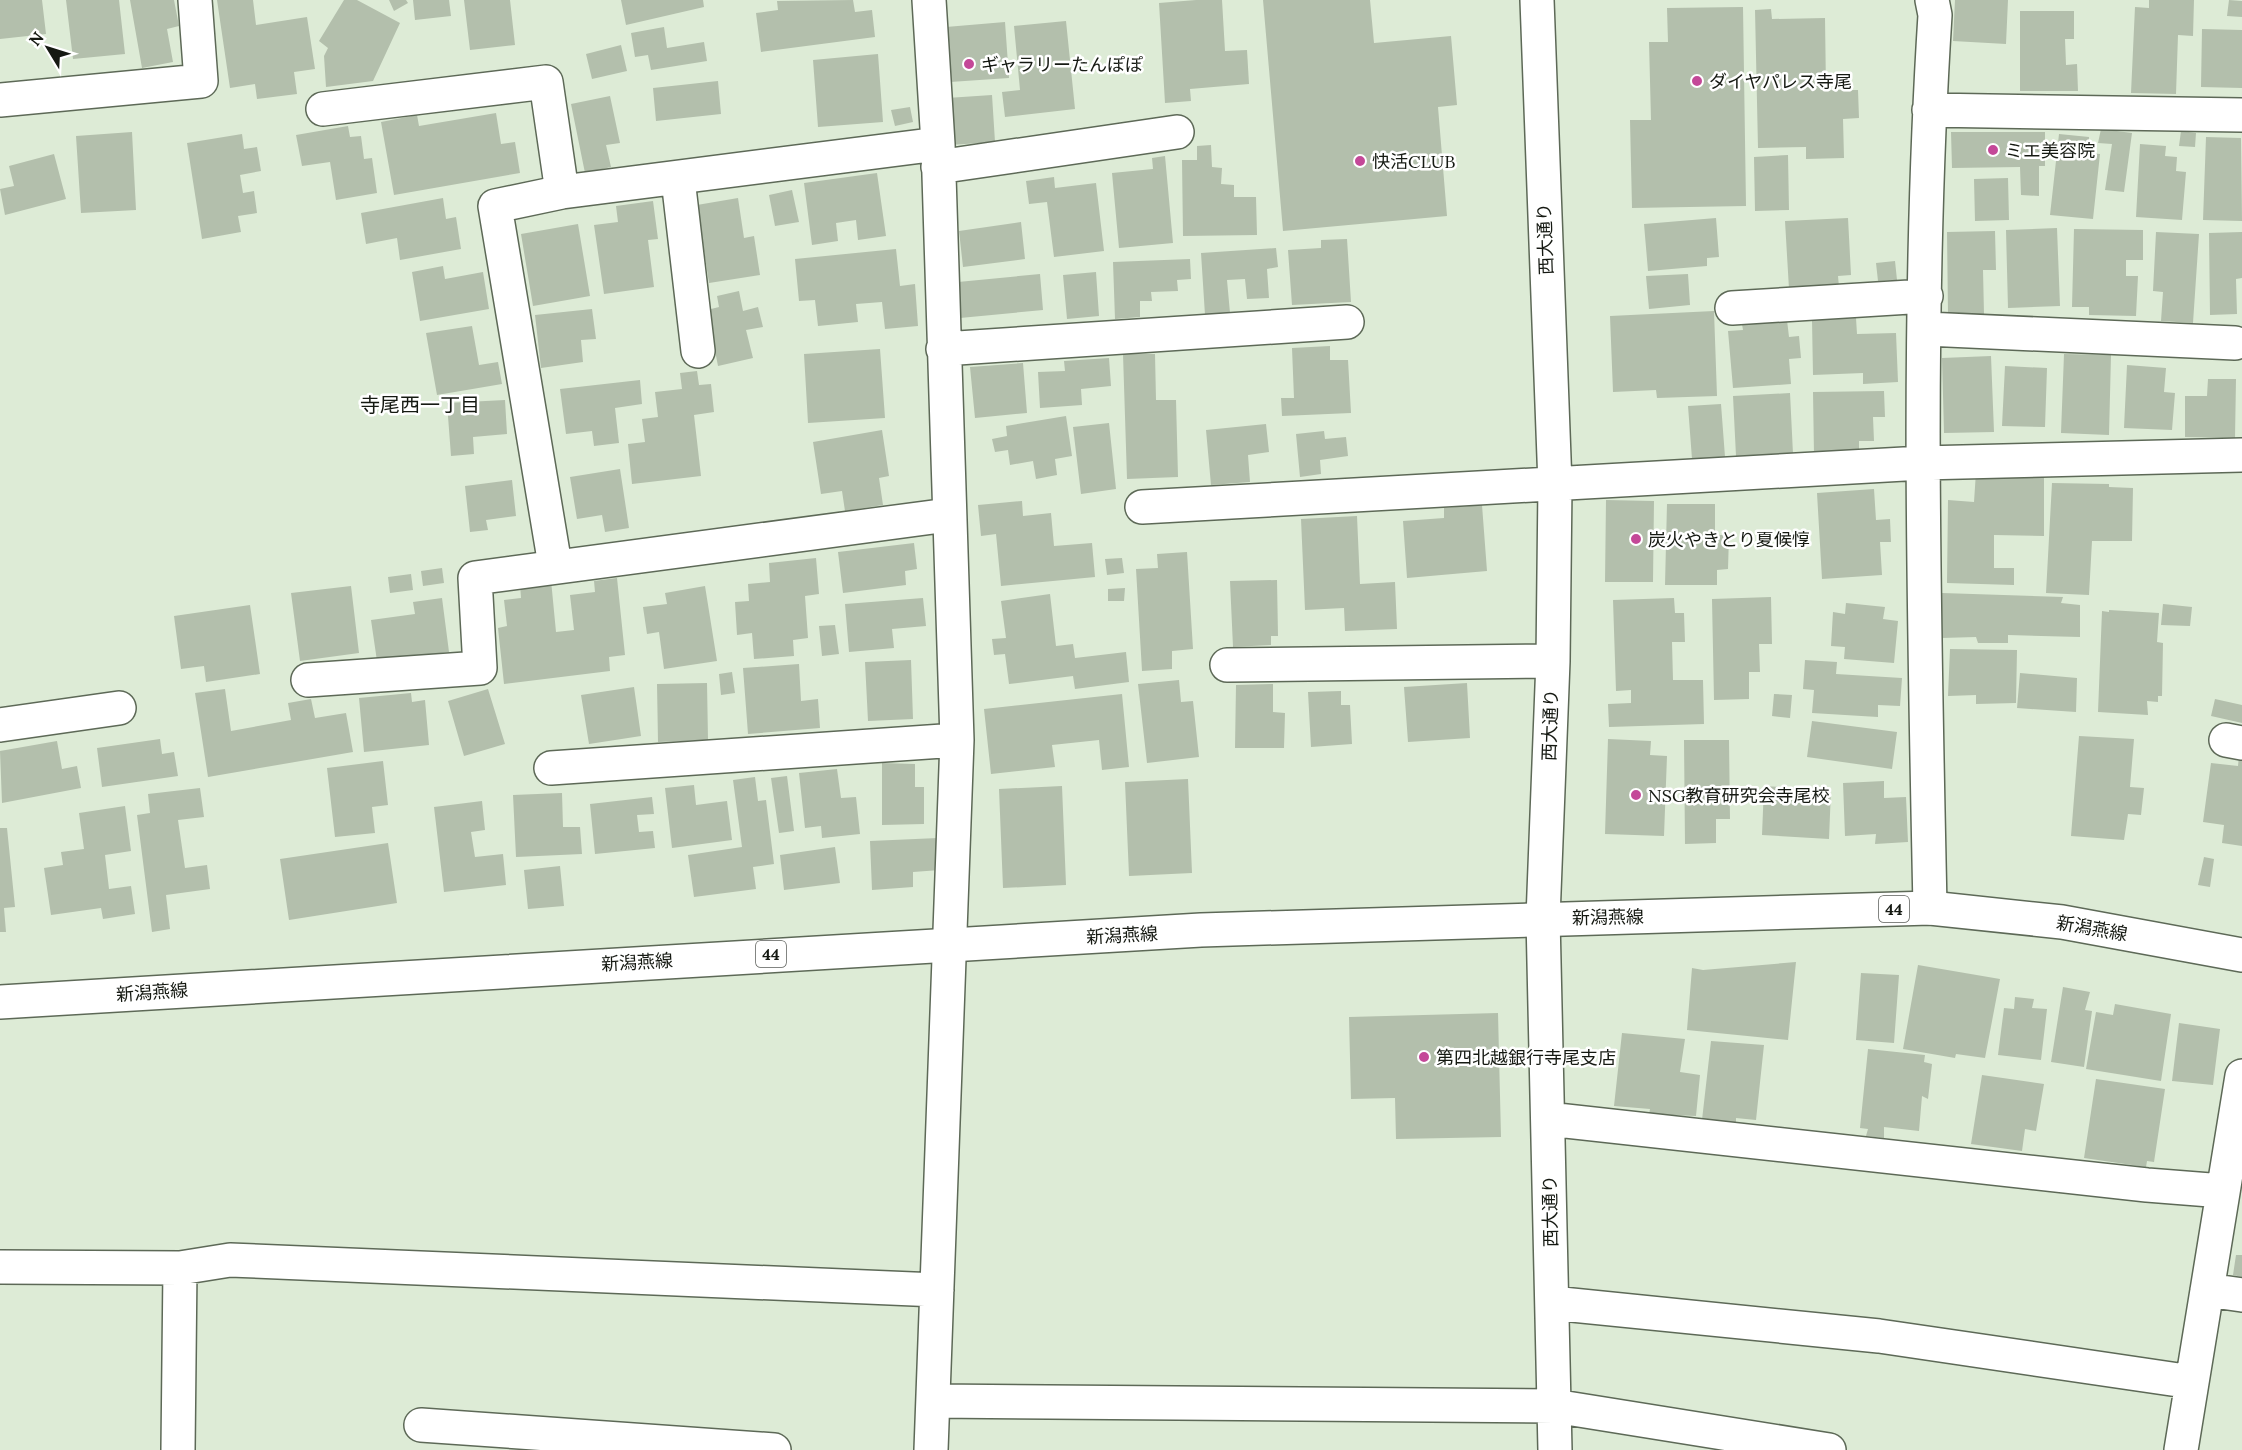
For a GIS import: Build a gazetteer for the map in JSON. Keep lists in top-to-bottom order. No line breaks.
{"streets":{"street":["西大通り","44","新潟燕線"]},"crossings":[["西大通り","新潟燕線"]],"districts":["寺尾西一丁目"],"places":["ギャラリーたんぽぽ","ダイヤパレス寺尾","ミエ美容院","快活CLUB","炭火やきとり夏候惇","NSG教育研究会寺尾校","第四北越銀行寺尾支店"],"north":"top left"}
